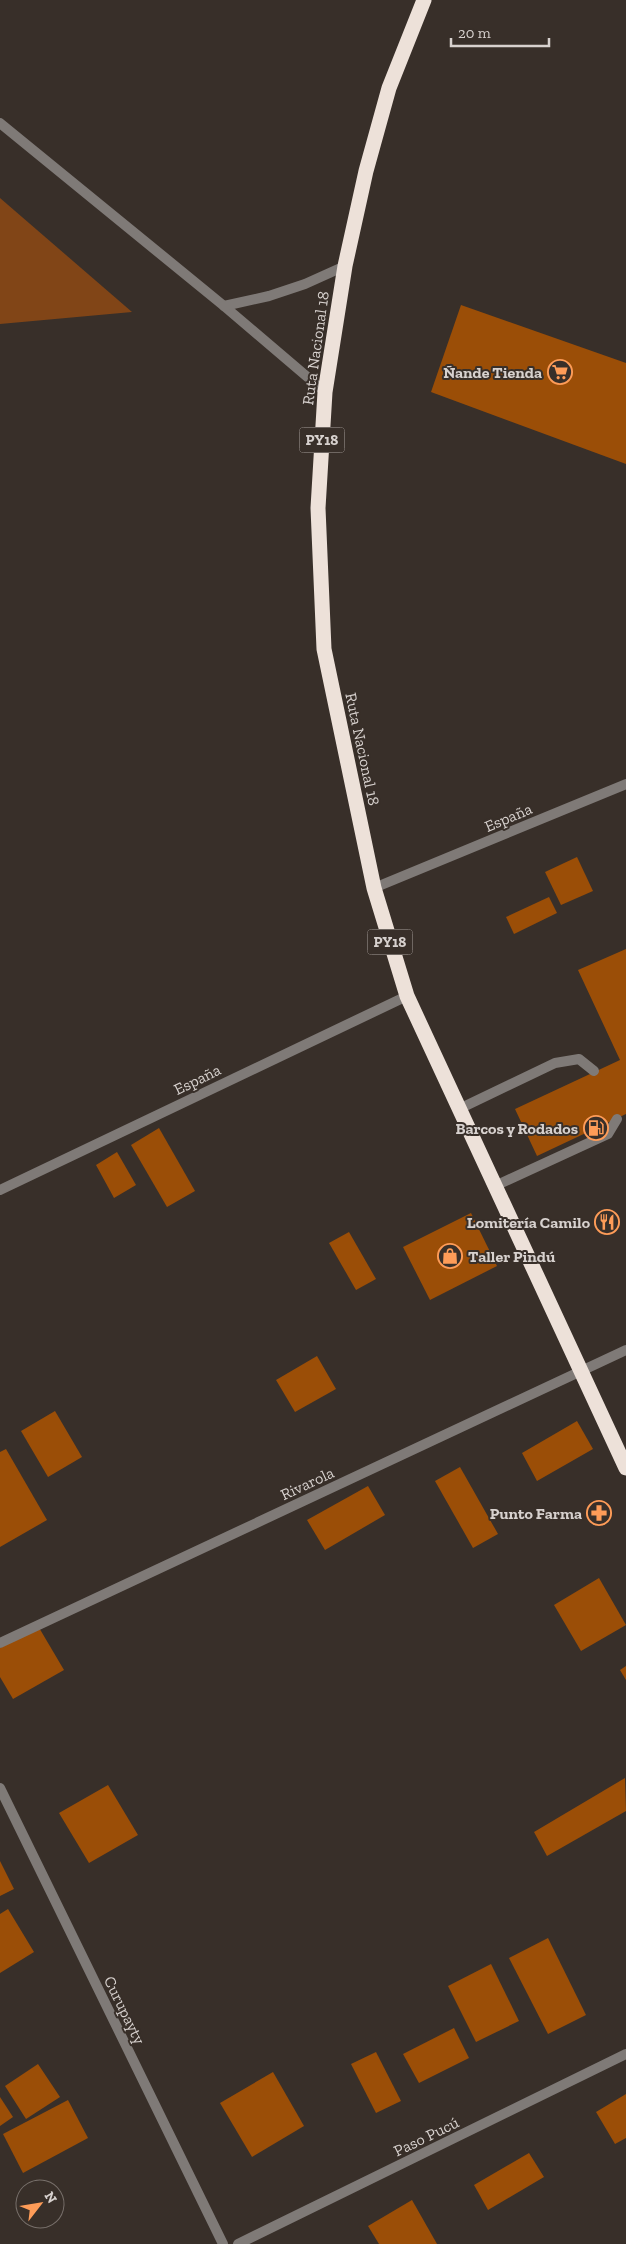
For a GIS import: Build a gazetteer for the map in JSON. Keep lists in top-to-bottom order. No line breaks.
{"streets":{"highway":["Ruta Nacional 18","PY18"],"street":["España","Rivarola","Curupayty","Paso Pucú"]},"crossings":[["Ruta Nacional 18","PY18"],["Ruta Nacional 18","España"],["PY18","España"],["PY18","Rivarola"]],"places":{"supermarket":["Ñande Tienda"],"fuel station":["Barcos y Rodados"],"restaurant":["Lomitería Camilo"],"shop":["Taller Pindú"],"pharmacy":["Punto Farma"]},"scale_bar":"20 m","north":"top right"}
